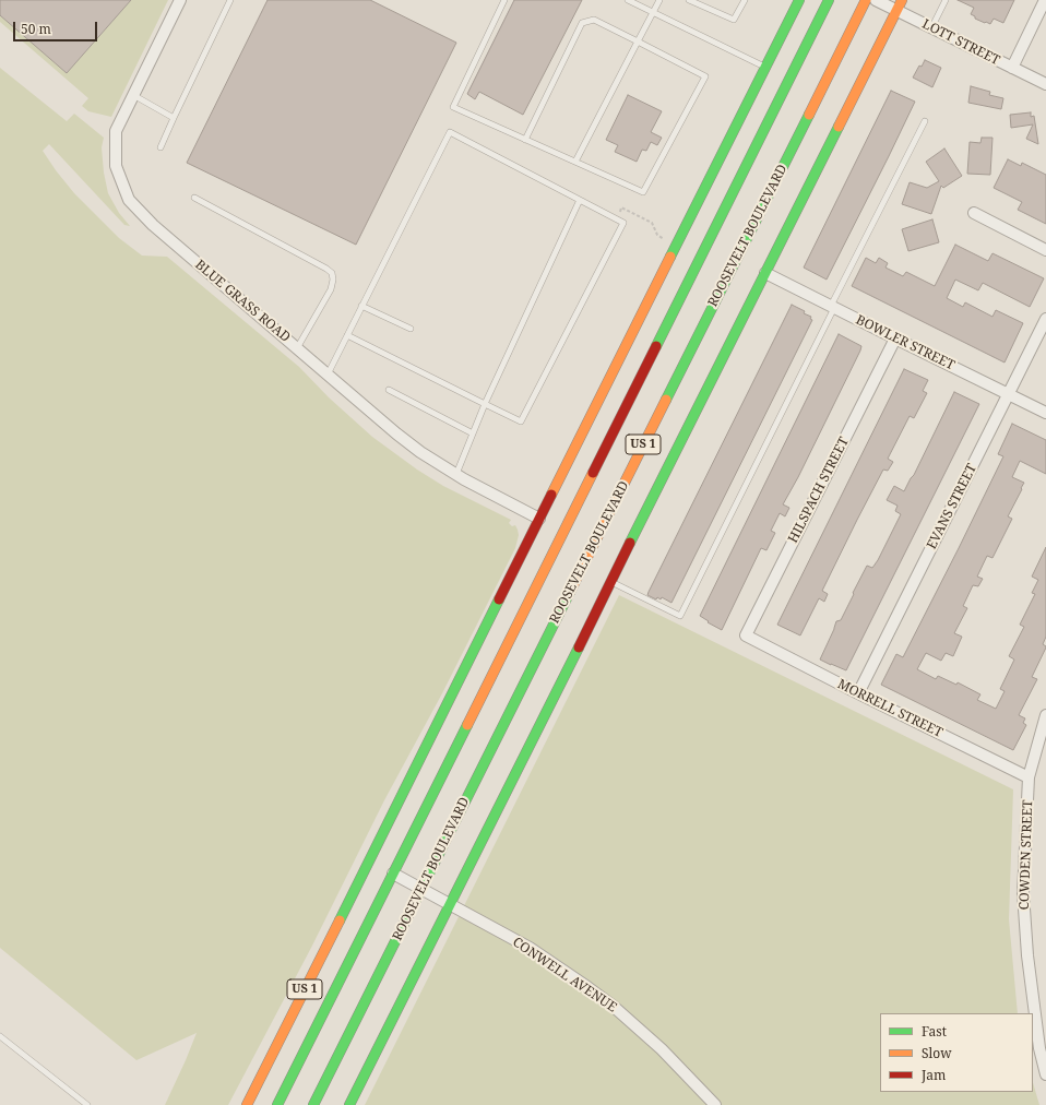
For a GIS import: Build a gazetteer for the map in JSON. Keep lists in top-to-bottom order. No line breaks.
{"streets":{"highway":["ROOSEVELT BOULEVARD","US 1"],"street":["LOTT STREET","BLUE GRASS ROAD","BOWLER STREET","HILSPACH STREET","EVANS STREET","MORRELL STREET","COWDEN STREET","CONWELL AVENUE"]},"crossings":[["LOTT STREET","US 1"],["ROOSEVELT BOULEVARD","CONWELL AVENUE"],["BLUE GRASS ROAD","US 1"],["BOWLER STREET","US 1"],["BOWLER STREET","HILSPACH STREET"],["BOWLER STREET","EVANS STREET"],["US 1","CONWELL AVENUE"],["HILSPACH STREET","MORRELL STREET"],["EVANS STREET","MORRELL STREET"],["MORRELL STREET","COWDEN STREET"]],"legend":["Fast","Slow","Jam"],"scale_bar":"50 m"}
